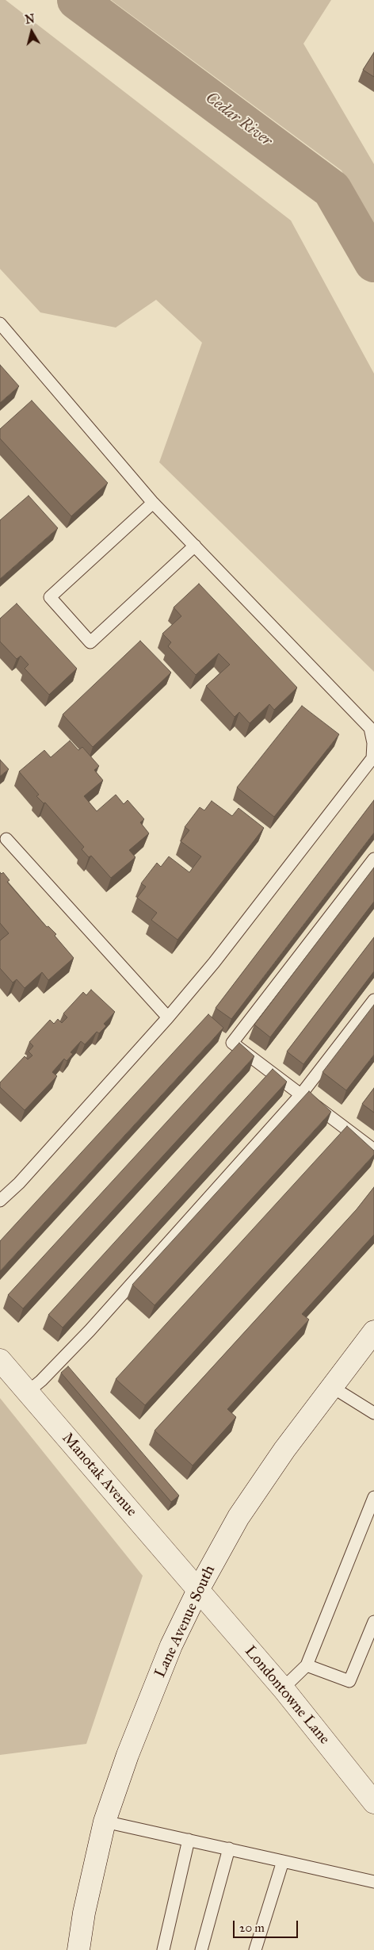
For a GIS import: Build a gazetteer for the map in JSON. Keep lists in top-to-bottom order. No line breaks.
{"streets":{"main road":["Manotak Avenue","Lane Avenue South","Londontowne Lane"]},"crossings":[["Manotak Avenue","Lane Avenue South"],["Manotak Avenue","Londontowne Lane"],["Lane Avenue South","Londontowne Lane"]],"water":["Cedar River"],"scale_bar":"20 m","north":"top"}
